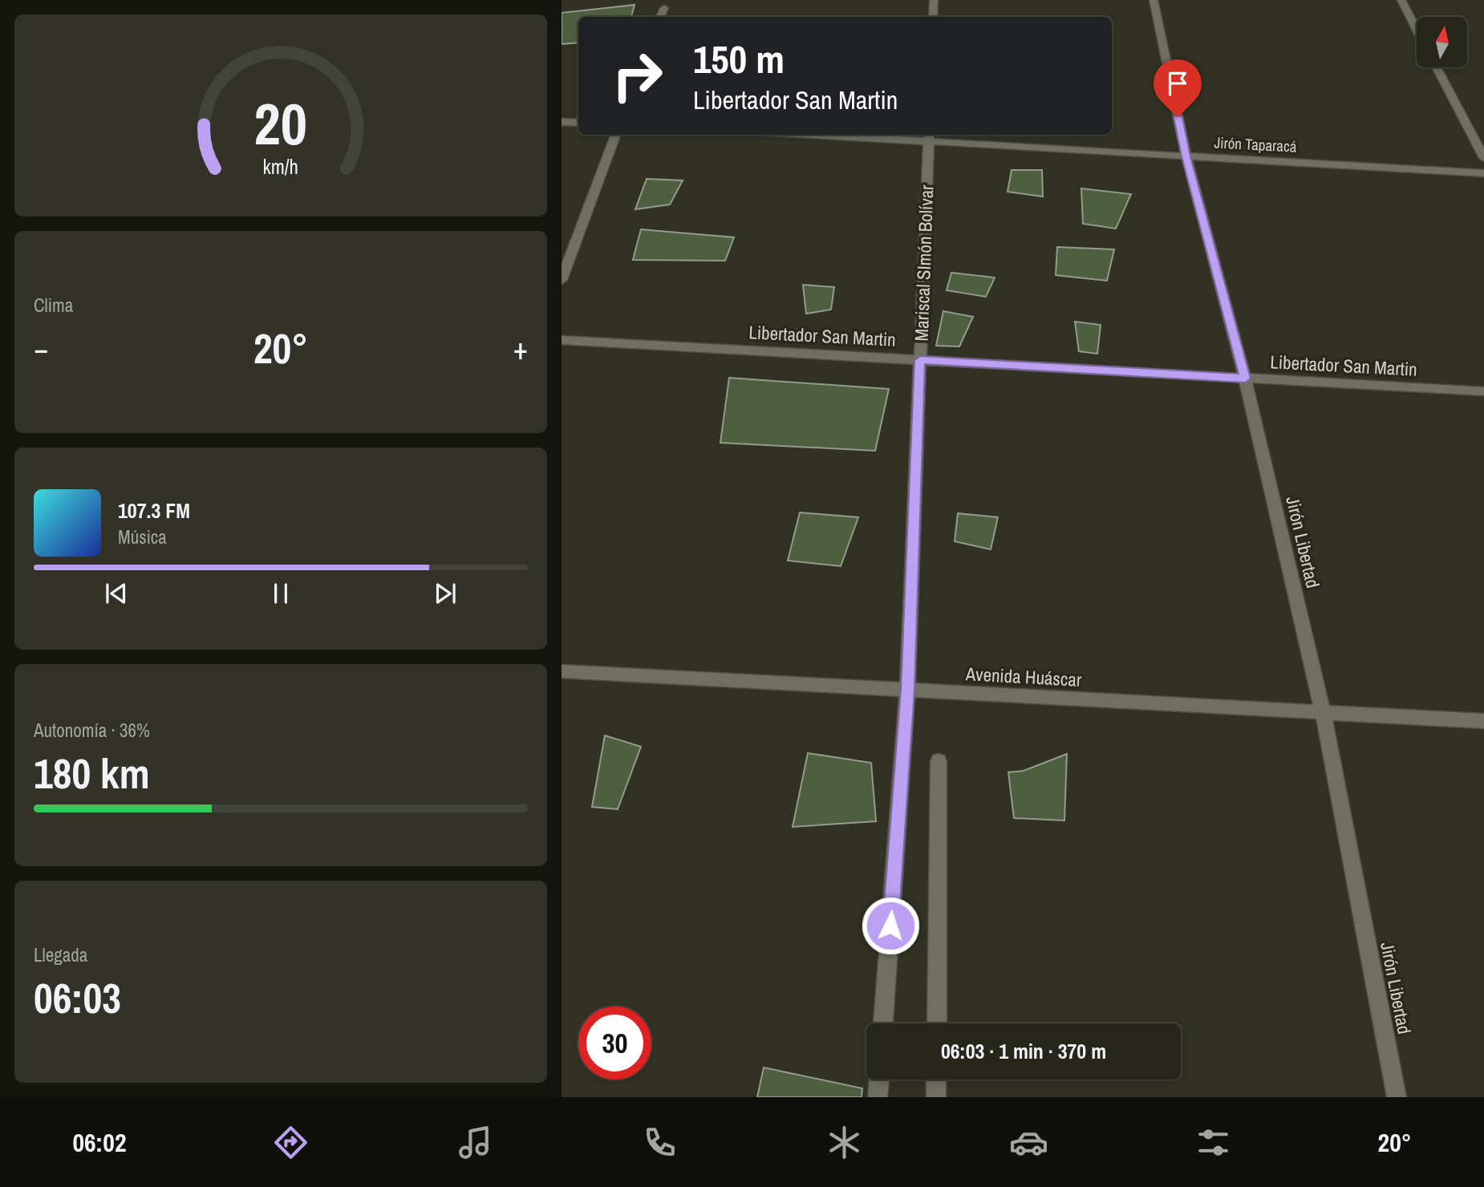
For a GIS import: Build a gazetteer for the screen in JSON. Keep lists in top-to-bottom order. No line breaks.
{"streets":{"street":["Jirón Taparacá","Mariscal SImón Bolívar","Libertador San Martin","Jirón Libertad","Avenida Huáscar"]},"crossings":[["Jirón Taparacá","Mariscal SImón Bolívar"],["Jirón Taparacá","Jirón Libertad"],["Mariscal SImón Bolívar","Libertador San Martin"],["Mariscal SImón Bolívar","Avenida Huáscar"],["Libertador San Martin","Jirón Libertad"],["Jirón Libertad","Avenida Huáscar"]],"north":"top","page":{"turn":["150 m","Libertador San Martin"],"tile":["Clima",["Autonomía · 36%","180 km"],["Llegada","06:03"]],"heat":["−","20°","+"],"song":["107.3 FM","Música"],"limit":"30","trip":"06:03 · 1 min · 370 m","tabs":["06:02","20°"],"gauge":["20","km/h"]}}
